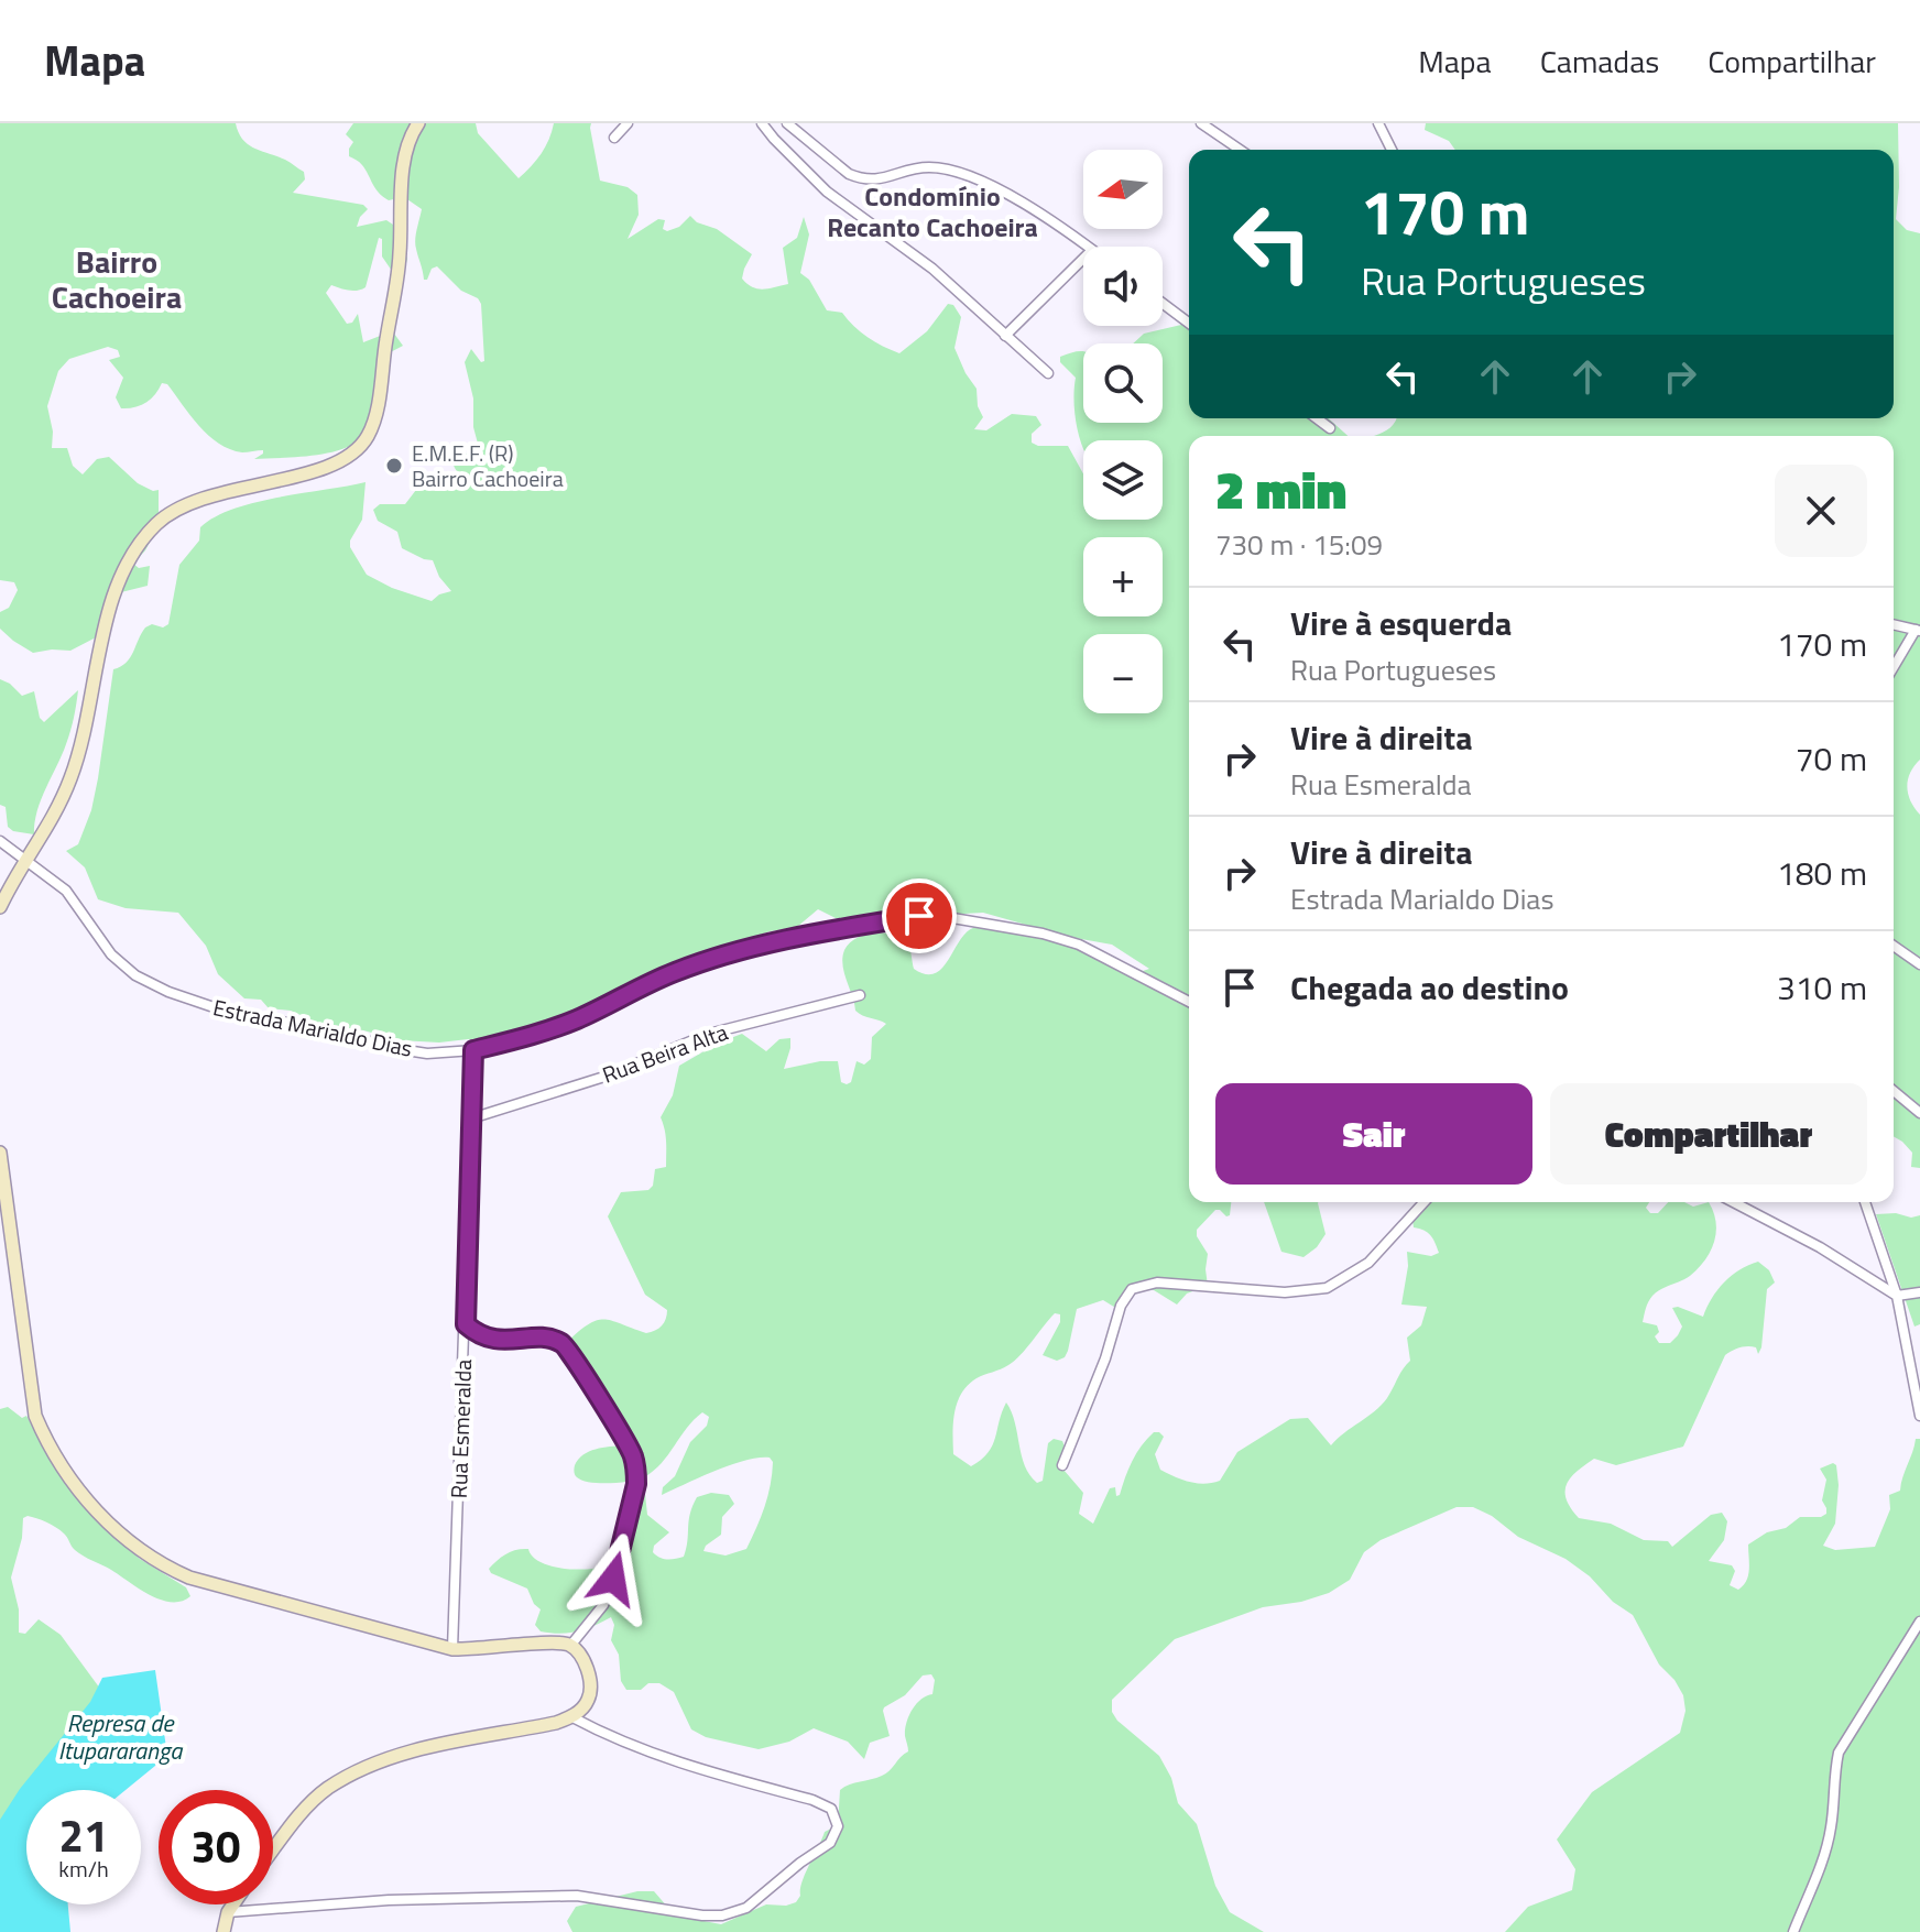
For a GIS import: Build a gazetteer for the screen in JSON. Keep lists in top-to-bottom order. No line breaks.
{"streets":{"street":["Estrada Marialdo Dias","Rua Beira Alta","Rua Esmeralda"]},"crossings":[["Estrada Marialdo Dias","Rua Esmeralda"],["Rua Beira Alta","Rua Esmeralda"]],"districts":["Condomínio Recanto Cachoeira","Bairro Cachoeira"],"water":["Represa de Itupararanga"],"places":["E.M.E.F. (R) Bairro Cachoeira"],"north":"left","page":{"header":"Mapa","nav":["Mapa","Camadas","Compartilhar"],"map_buttons":["+","−"],"turn":["170 m","Rua Portugueses"],"heading":["2 min","730 m · 15:09"],"list":[{"name":"Vire à esquerda","note":"Rua Portugueses","value":"170 m"},{"name":"Vire à direita","note":"Rua Esmeralda","value":"70 m"},{"name":"Vire à direita","note":"Estrada Marialdo Dias","value":"180 m"},{"name":"Chegada ao destino","value":"310 m"}],"buttons":["Sair","Compartilhar"],"speed":"21 km/h","limit":"30"}}
